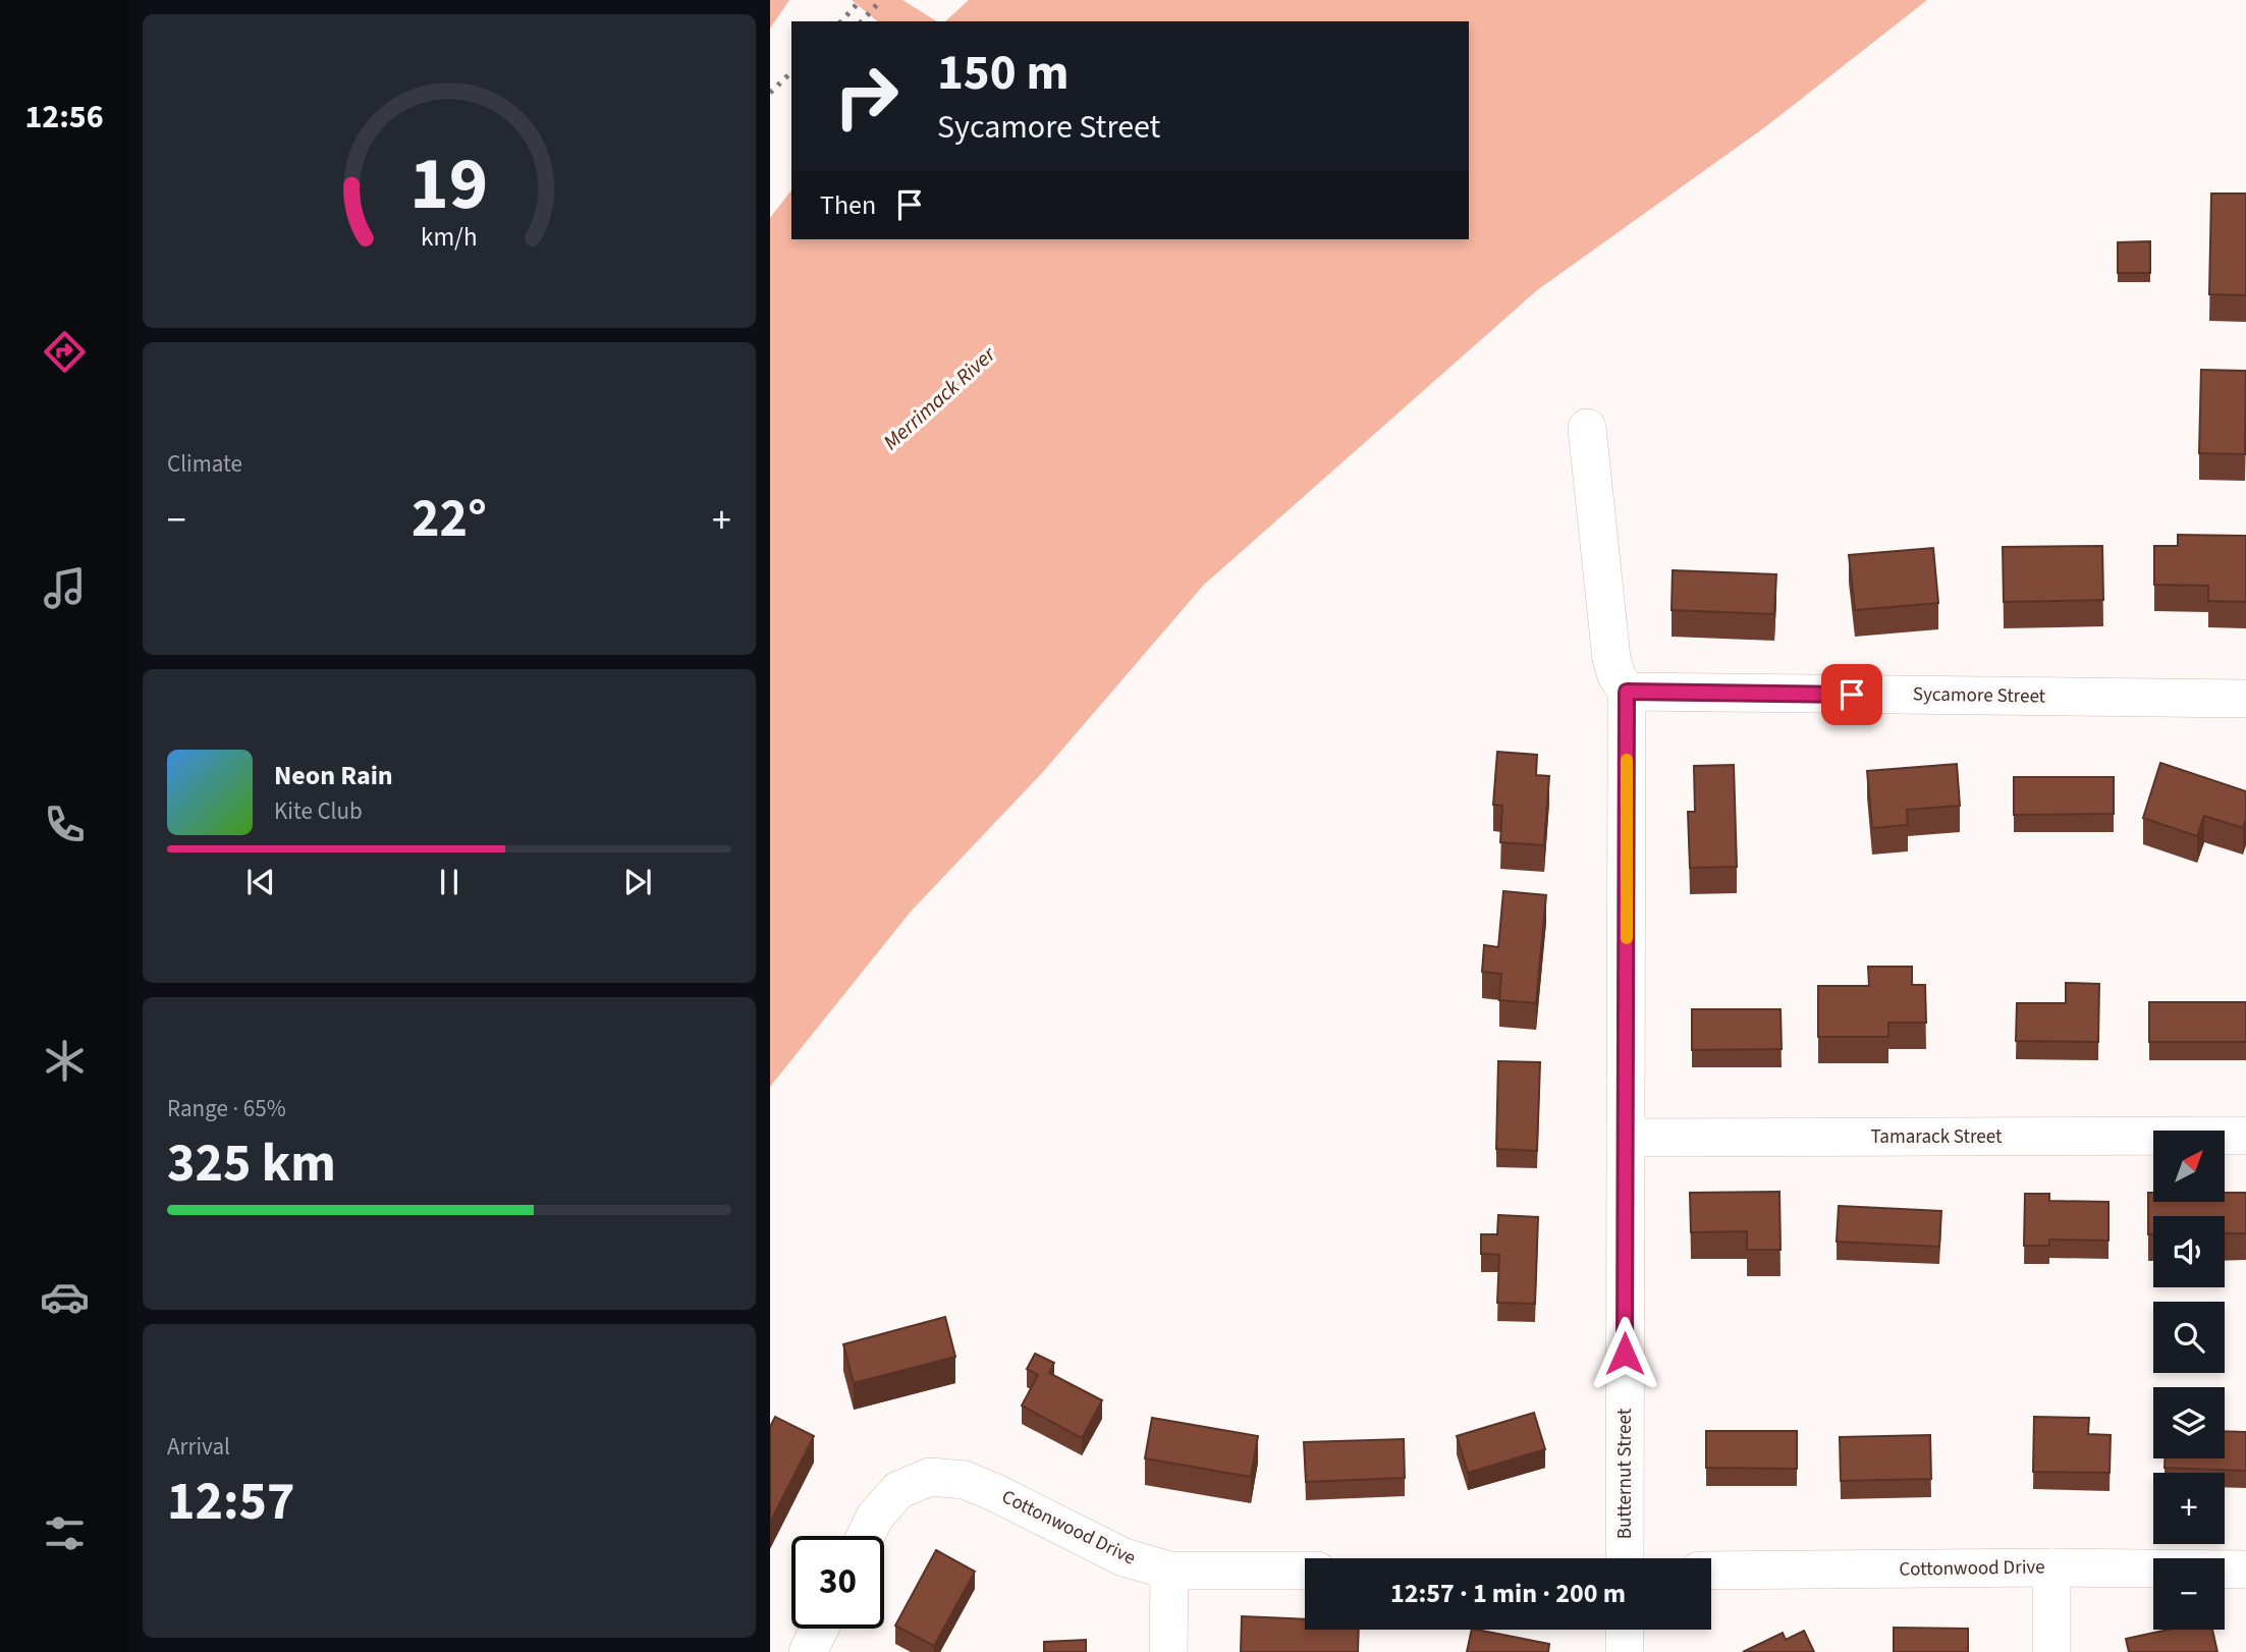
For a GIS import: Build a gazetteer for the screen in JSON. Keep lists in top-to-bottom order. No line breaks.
{"streets":{"street":["Sycamore Street","Tamarack Street","Butternut Street","Cottonwood Drive"]},"crossings":[["Sycamore Street","Butternut Street"],["Tamarack Street","Butternut Street"]],"water":["Merrimack River"],"north":"top right","page":{"tabs":"12:56","turn":["150 m","Sycamore Street"],"then":"Then","tile":["Climate",["Range · 65%","325 km"],["Arrival","12:57"]],"heat":["−","22°","+"],"song":["Neon Rain","Kite Club"],"map_buttons":["+","−"],"limit":"30","trip":"12:57 · 1 min · 200 m","gauge":["19","km/h"]}}
